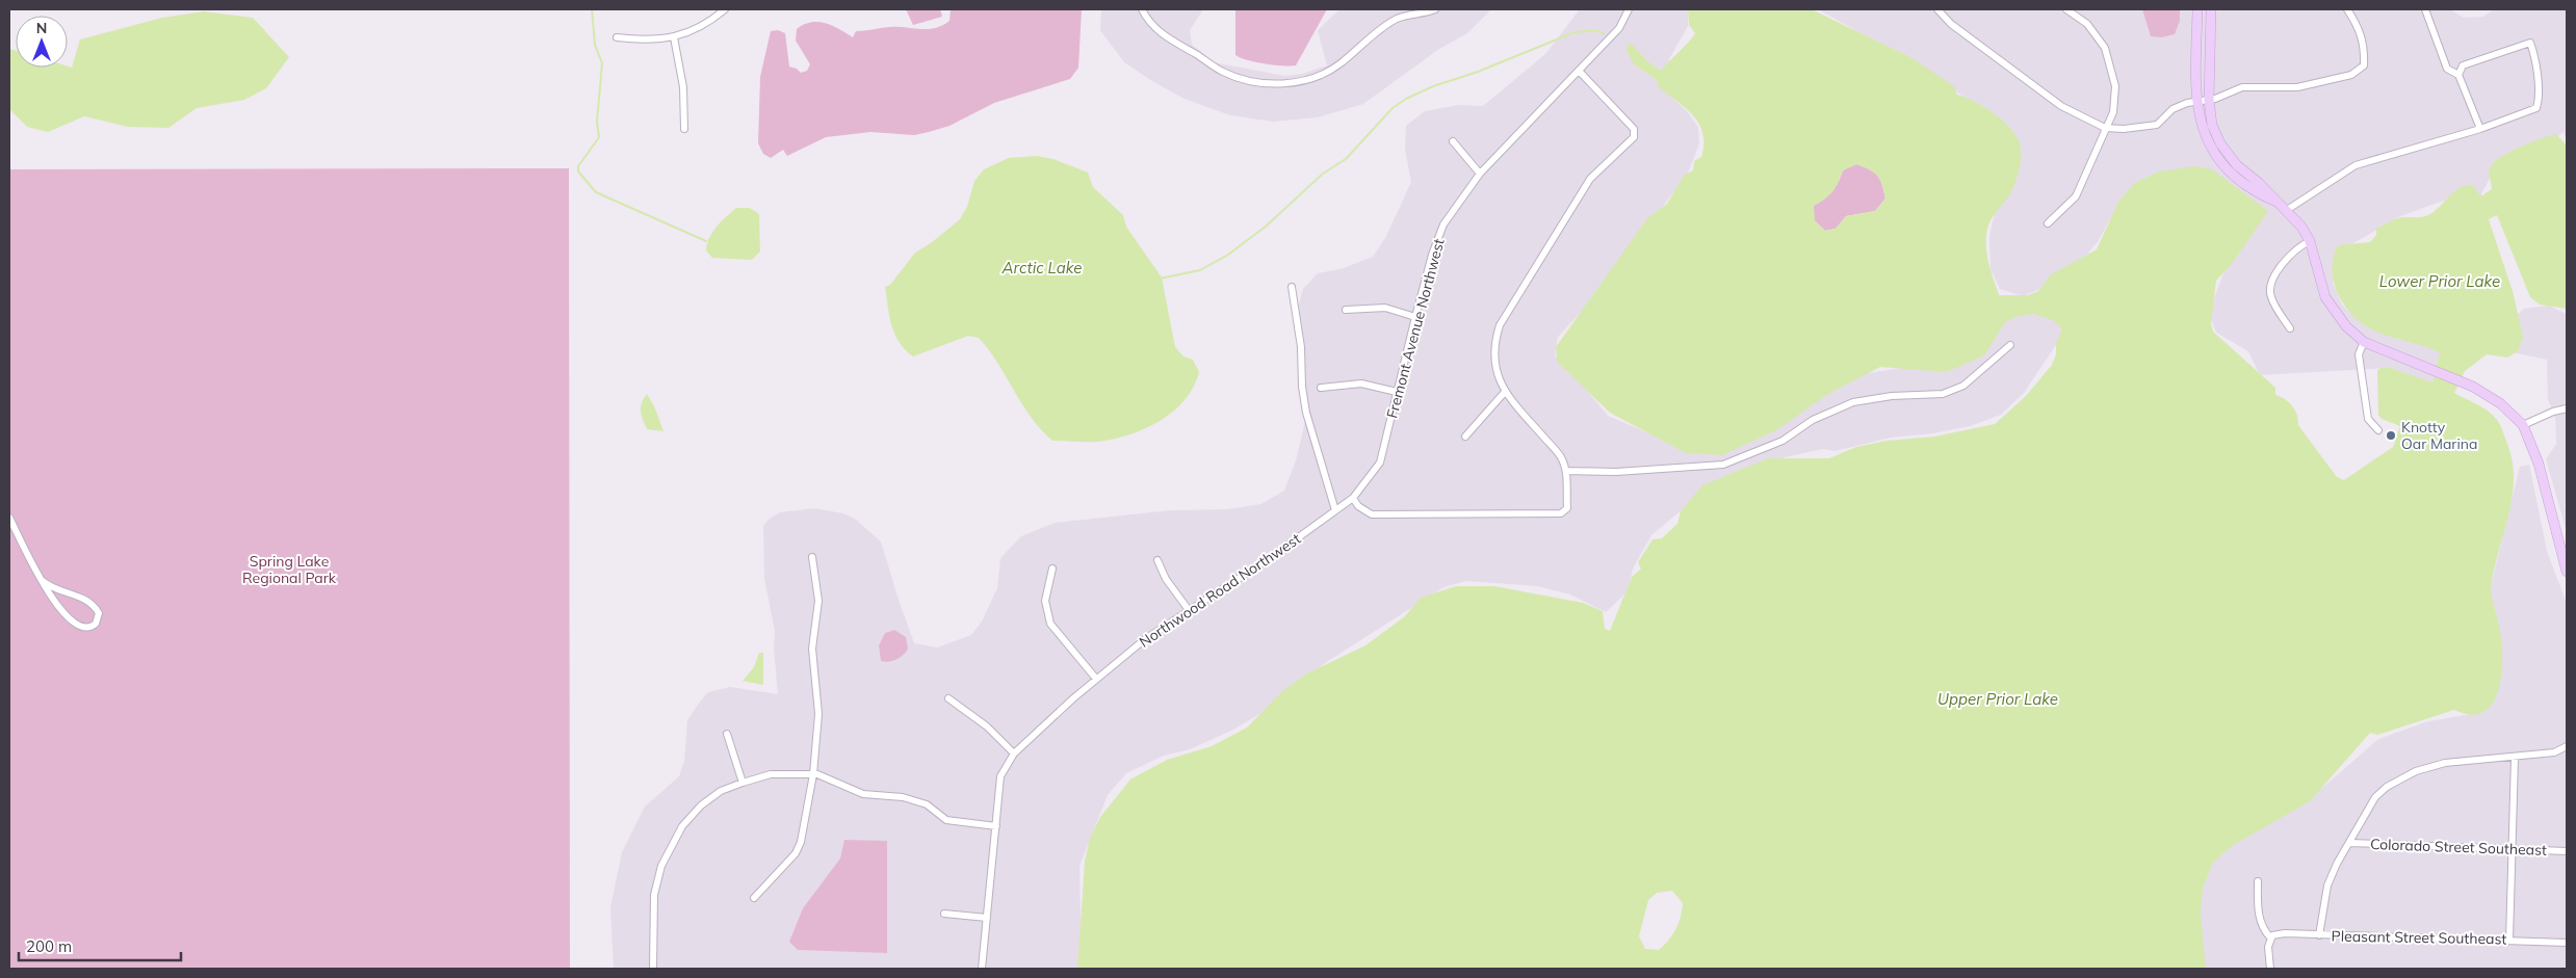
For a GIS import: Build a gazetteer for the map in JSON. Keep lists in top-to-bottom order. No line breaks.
{"streets":{"street":["Fremont Avenue Northwest","Northwood Road Northwest","Colorado Street Southeast","Pleasant Street Southeast"]},"crossings":[["Fremont Avenue Northwest","Northwood Road Northwest"]],"water":["Arctic Lake","Lower Prior Lake","Upper Prior Lake"],"parks":["Spring Lake Regional Park"],"places":["Knotty Oar Marina"],"scale_bar":"200 m","north":"top"}
